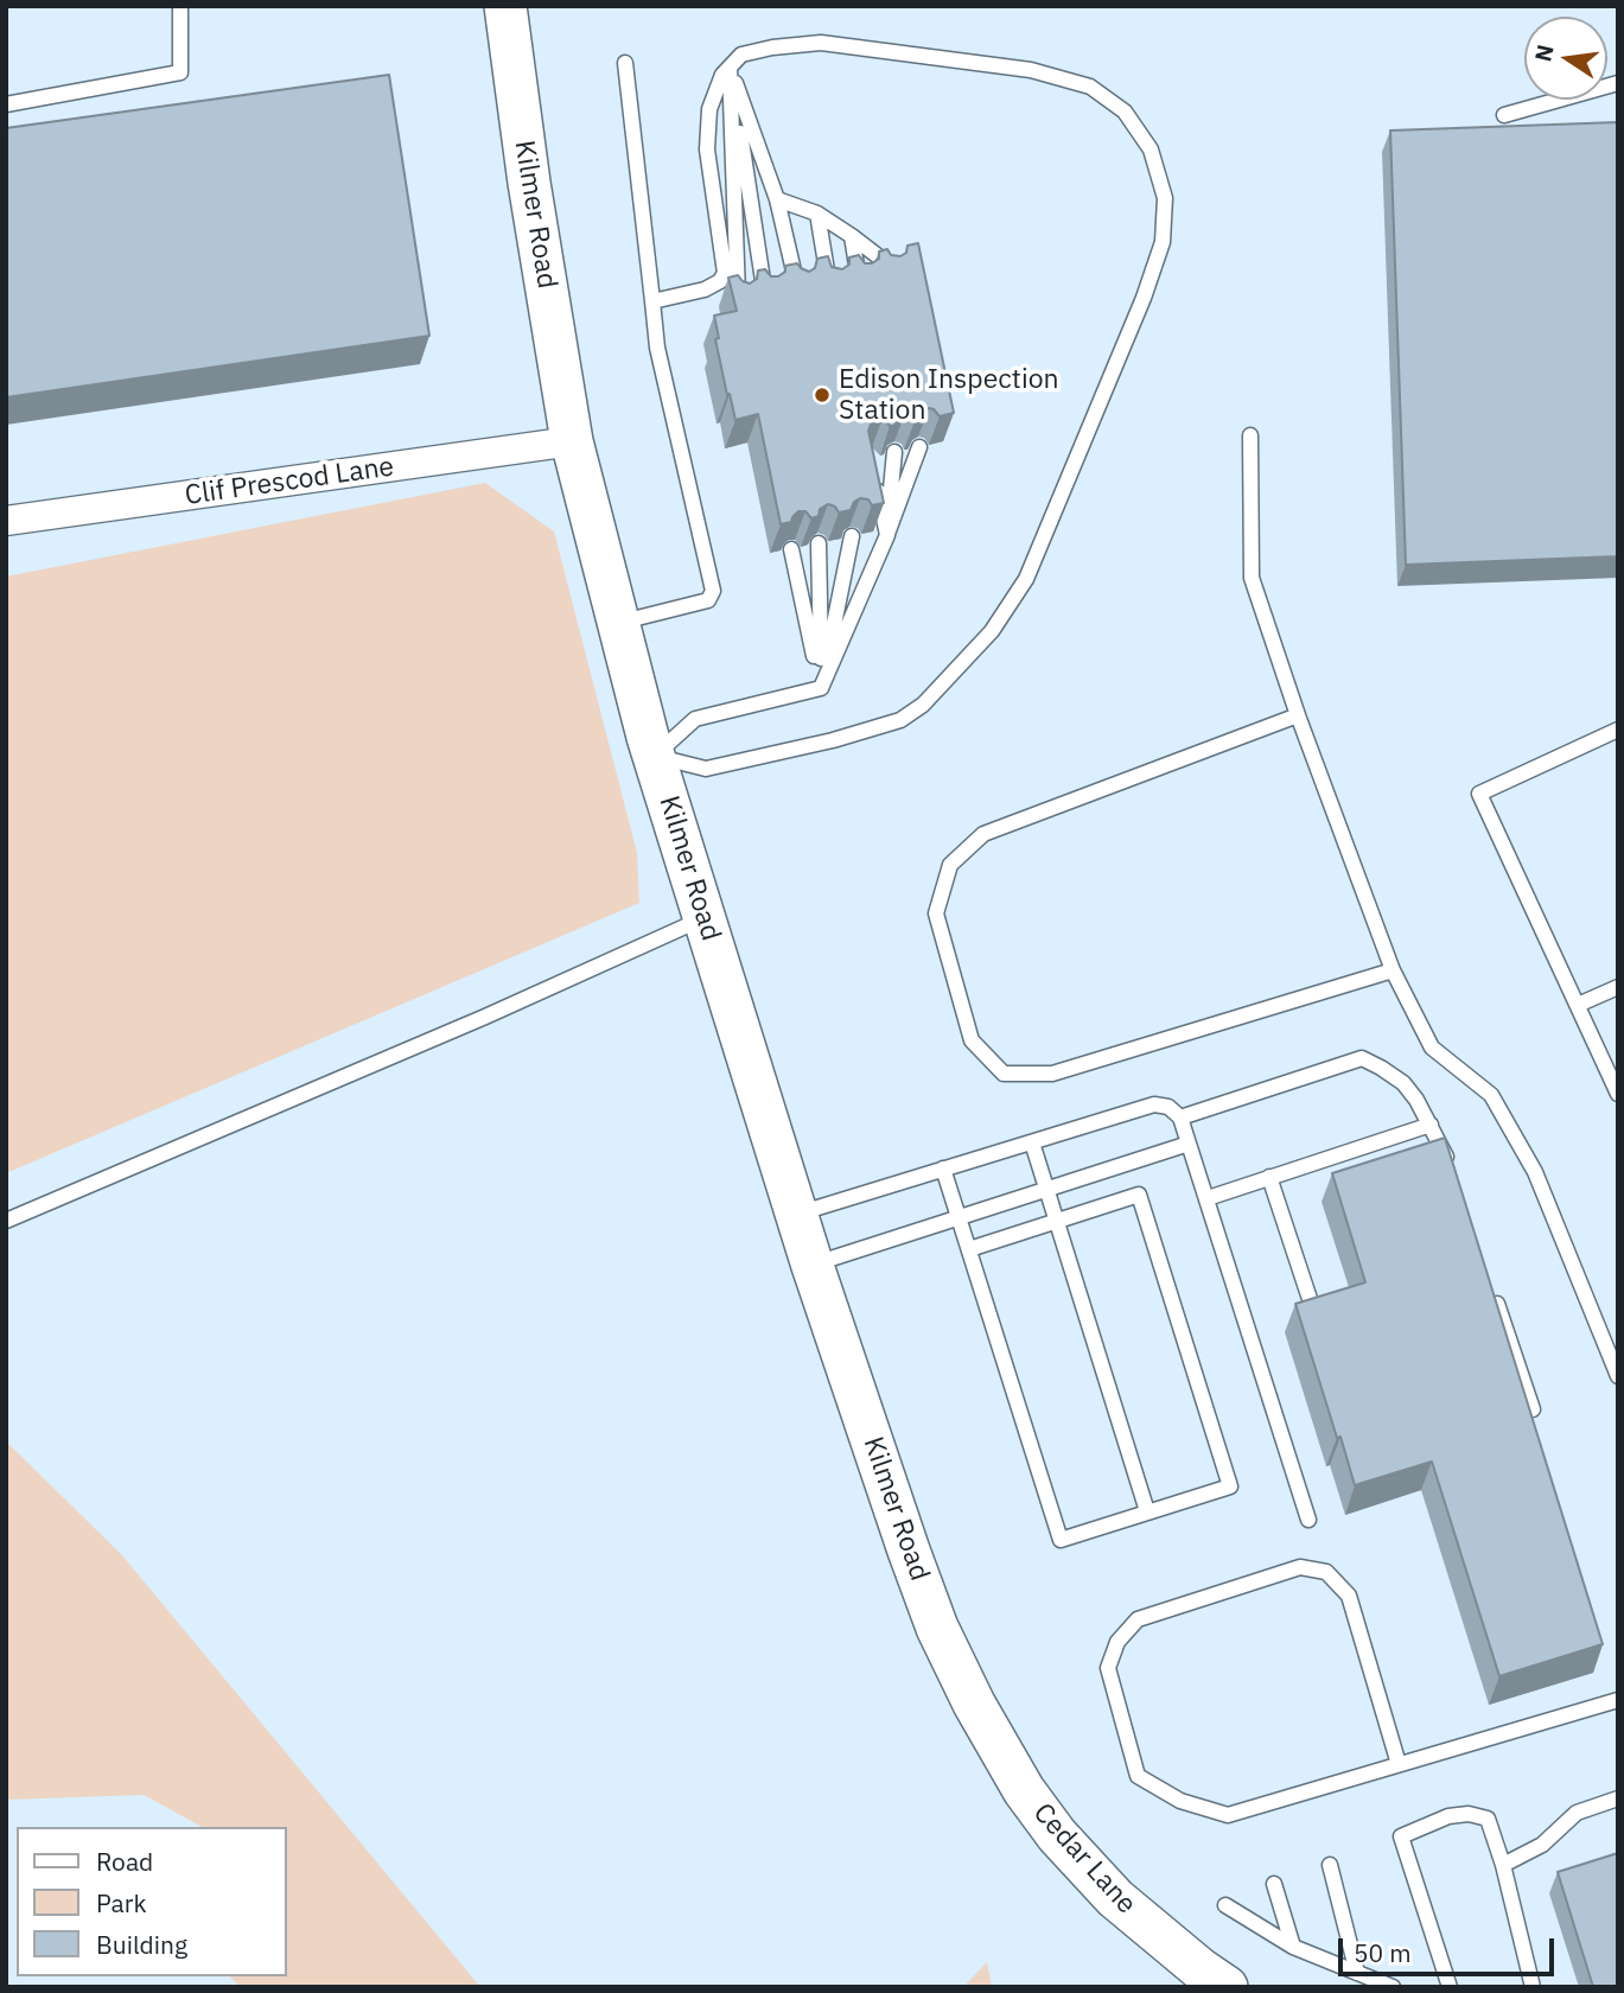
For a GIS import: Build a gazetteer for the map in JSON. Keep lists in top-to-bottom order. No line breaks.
{"streets":{"street":["Kilmer Road","Clif Prescod Lane","Cedar Lane"]},"crossings":[["Kilmer Road","Clif Prescod Lane"],["Kilmer Road","Cedar Lane"]],"places":["Edison Inspection Station"],"legend":["Road","Park","Building"],"scale_bar":"50 m","north":"left"}
